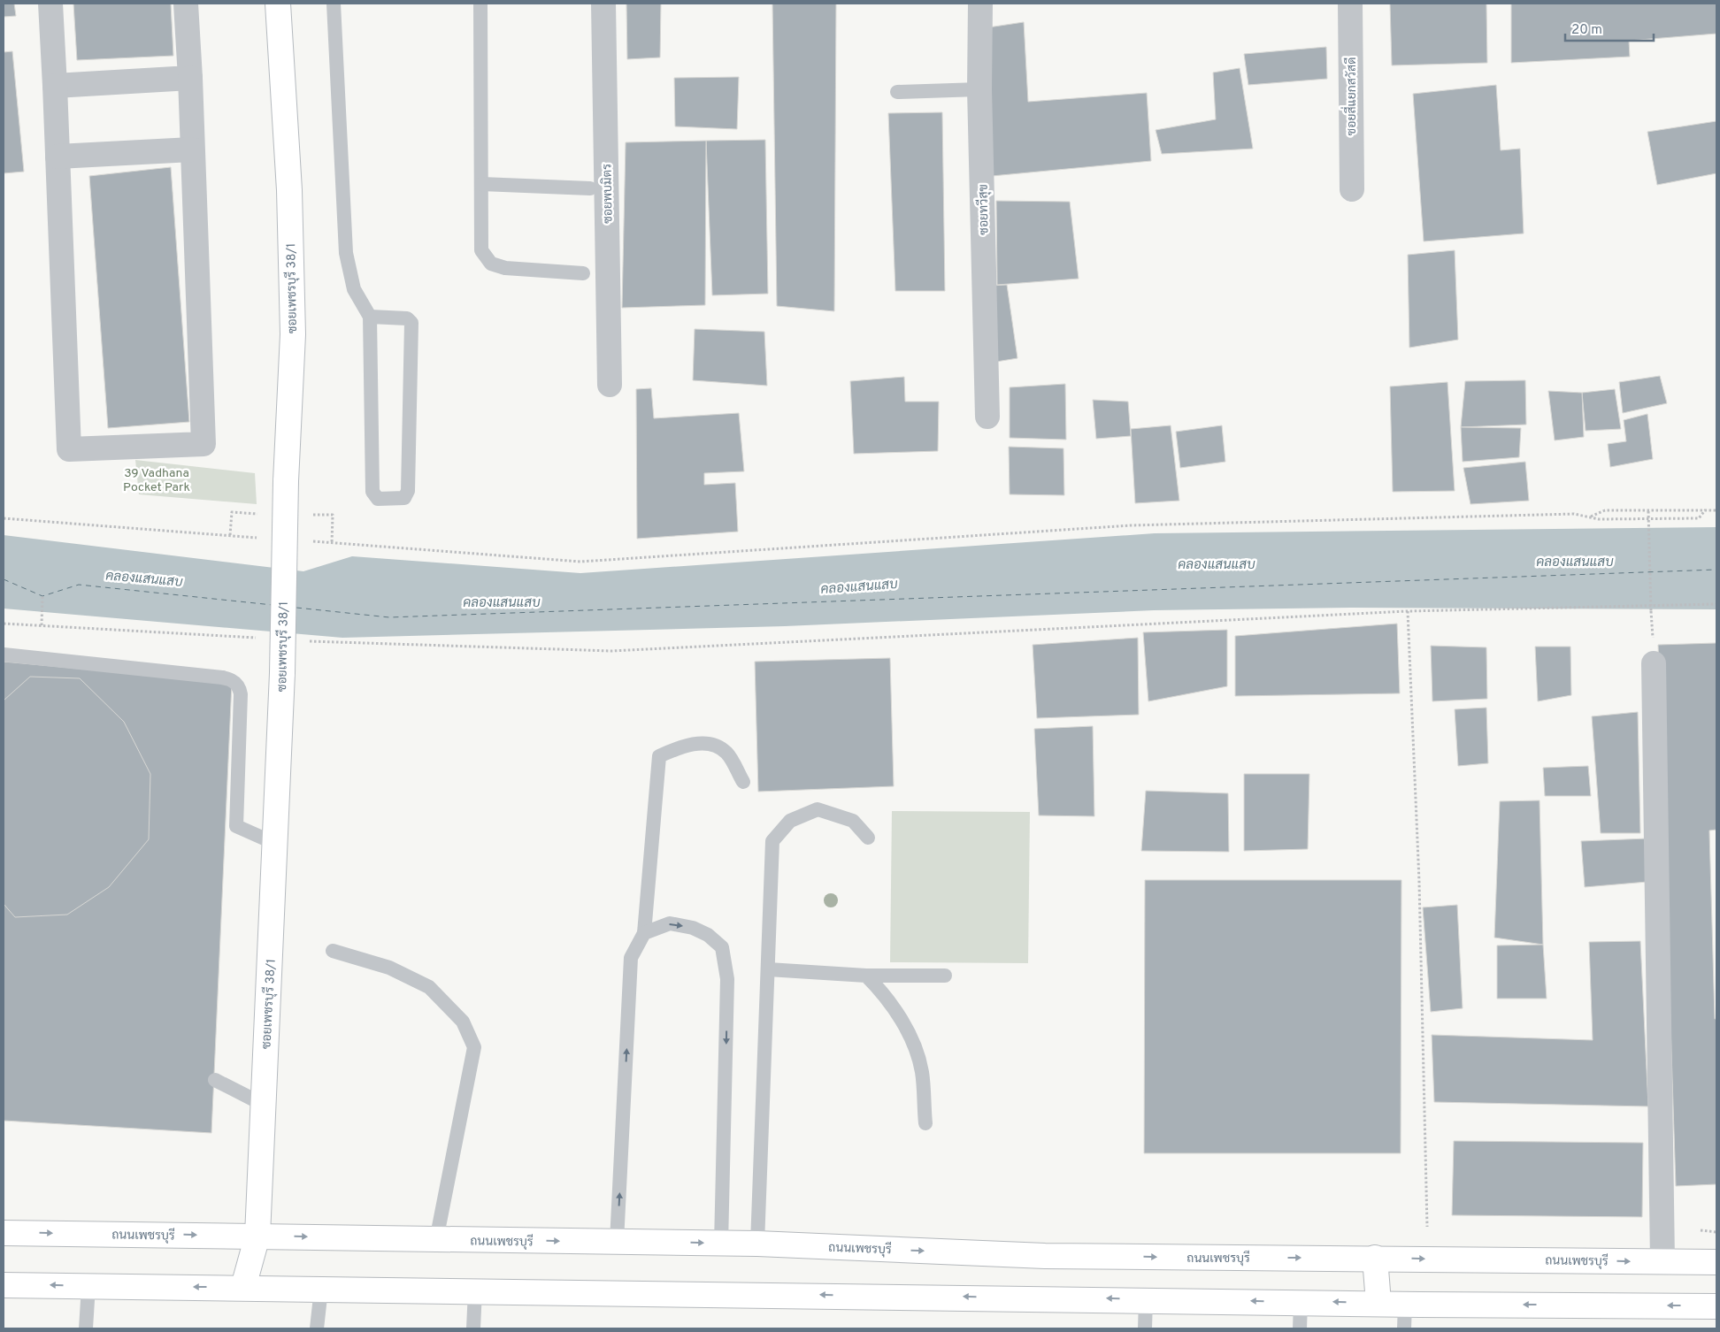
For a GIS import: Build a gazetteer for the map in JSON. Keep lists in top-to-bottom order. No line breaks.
{"streets":{"main road":["ซอยเพชรบุรี 38/1","ถนนเพชรบุรี"],"street":["ซอยสี่แยกสวัสดี","ซอยพบมิตร","ซอยทวีสุข"]},"crossings":[["ซอยเพชรบุรี 38/1","ถนนเพชรบุรี"]],"water":["คลองแสนแสบ"],"parks":["39 Vadhana Pocket Park"],"scale_bar":"20 m"}
